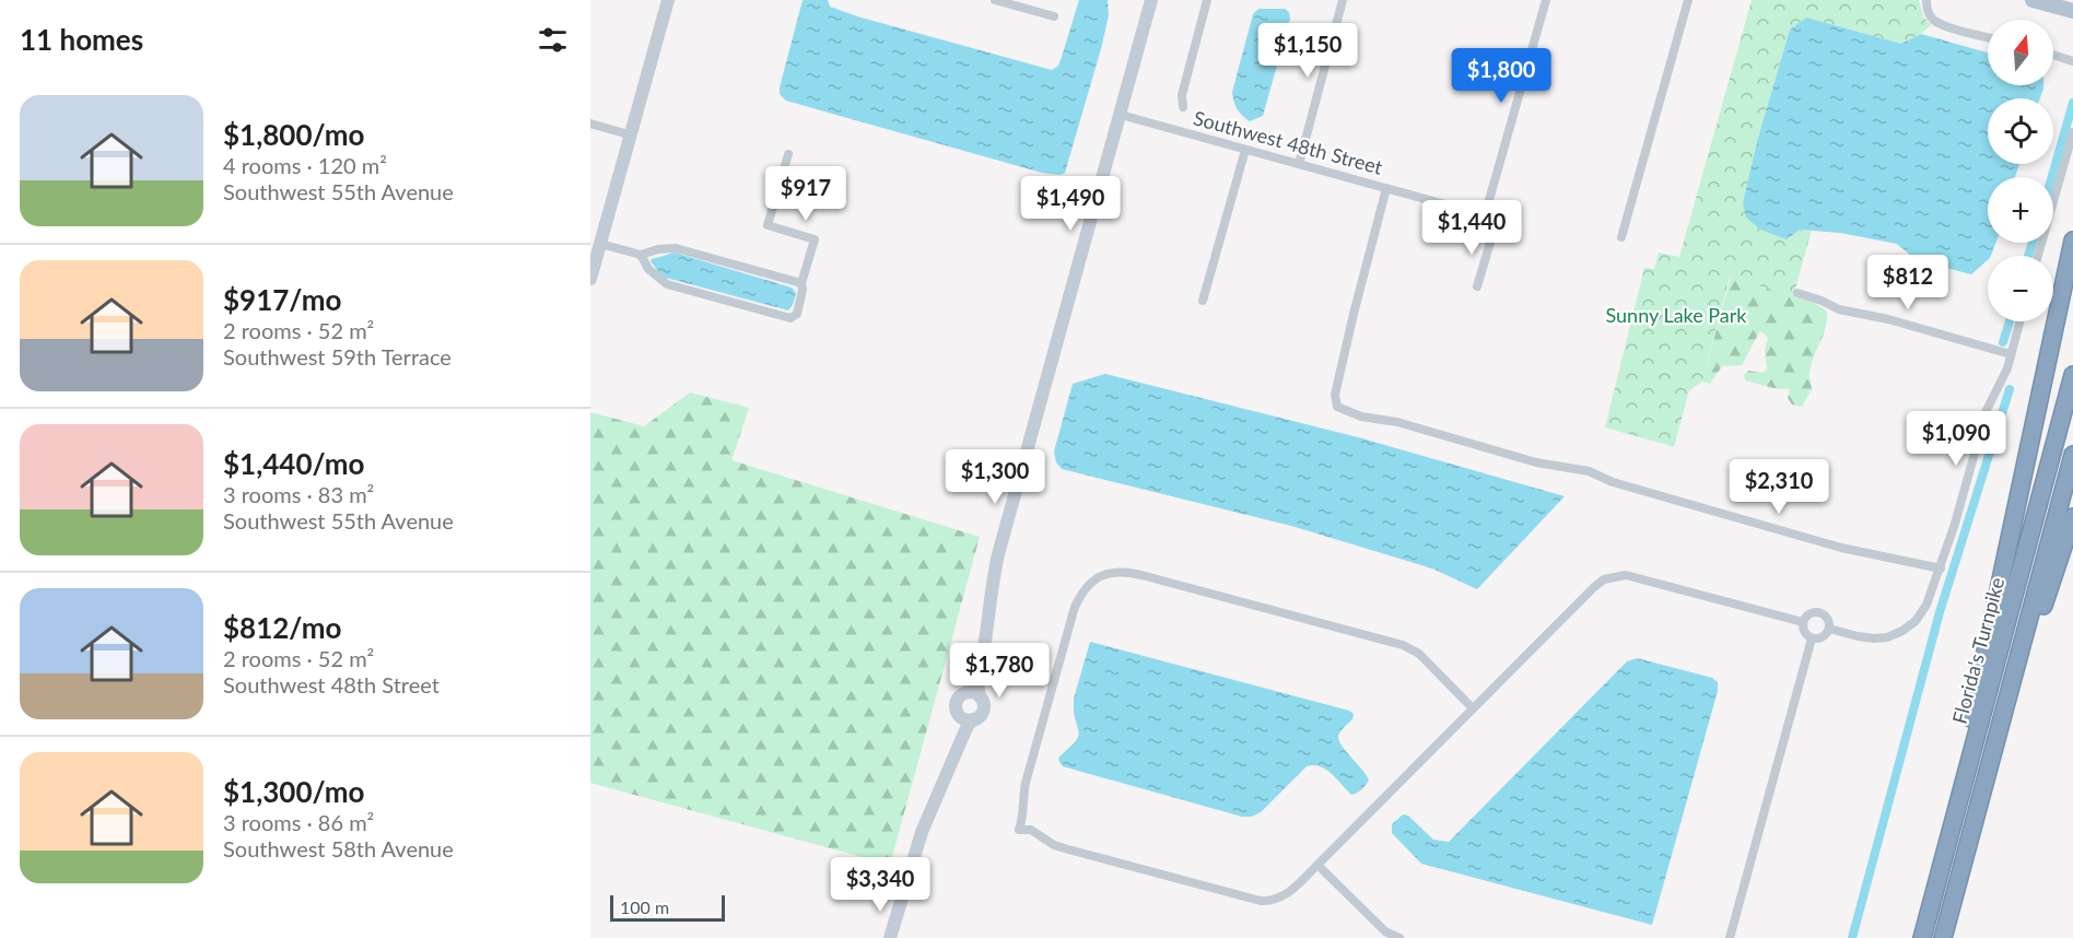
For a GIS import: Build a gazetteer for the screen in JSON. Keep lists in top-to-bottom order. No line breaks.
{"streets":{"highway":["Florida's Turnpike"],"street":["Southwest 48th Street"]},"parks":["Sunny Lake Park"],"scale_bar":"100 m","north":"top","page":{"heading":"11 homes","map_buttons":["+","−"],"price":["$1,150","$1,800","$917","$1,490","$1,440","$812","$1,090","$1,300","$2,310","$1,780","$3,340"],"list":[{"name":"$1,800/mo","note":"4 rooms · 120 m² · Southwest 55th Avenue"},{"name":"$917/mo","note":"2 rooms · 52 m² · Southwest 59th Terrace"},{"name":"$1,440/mo","note":"3 rooms · 83 m² · Southwest 55th Avenue"},{"name":"$812/mo","note":"2 rooms · 52 m² · Southwest 48th Street"},{"name":"$1,300/mo","note":"3 rooms · 86 m² · Southwest 58th Avenue"}],"scale":"100 m"}}
